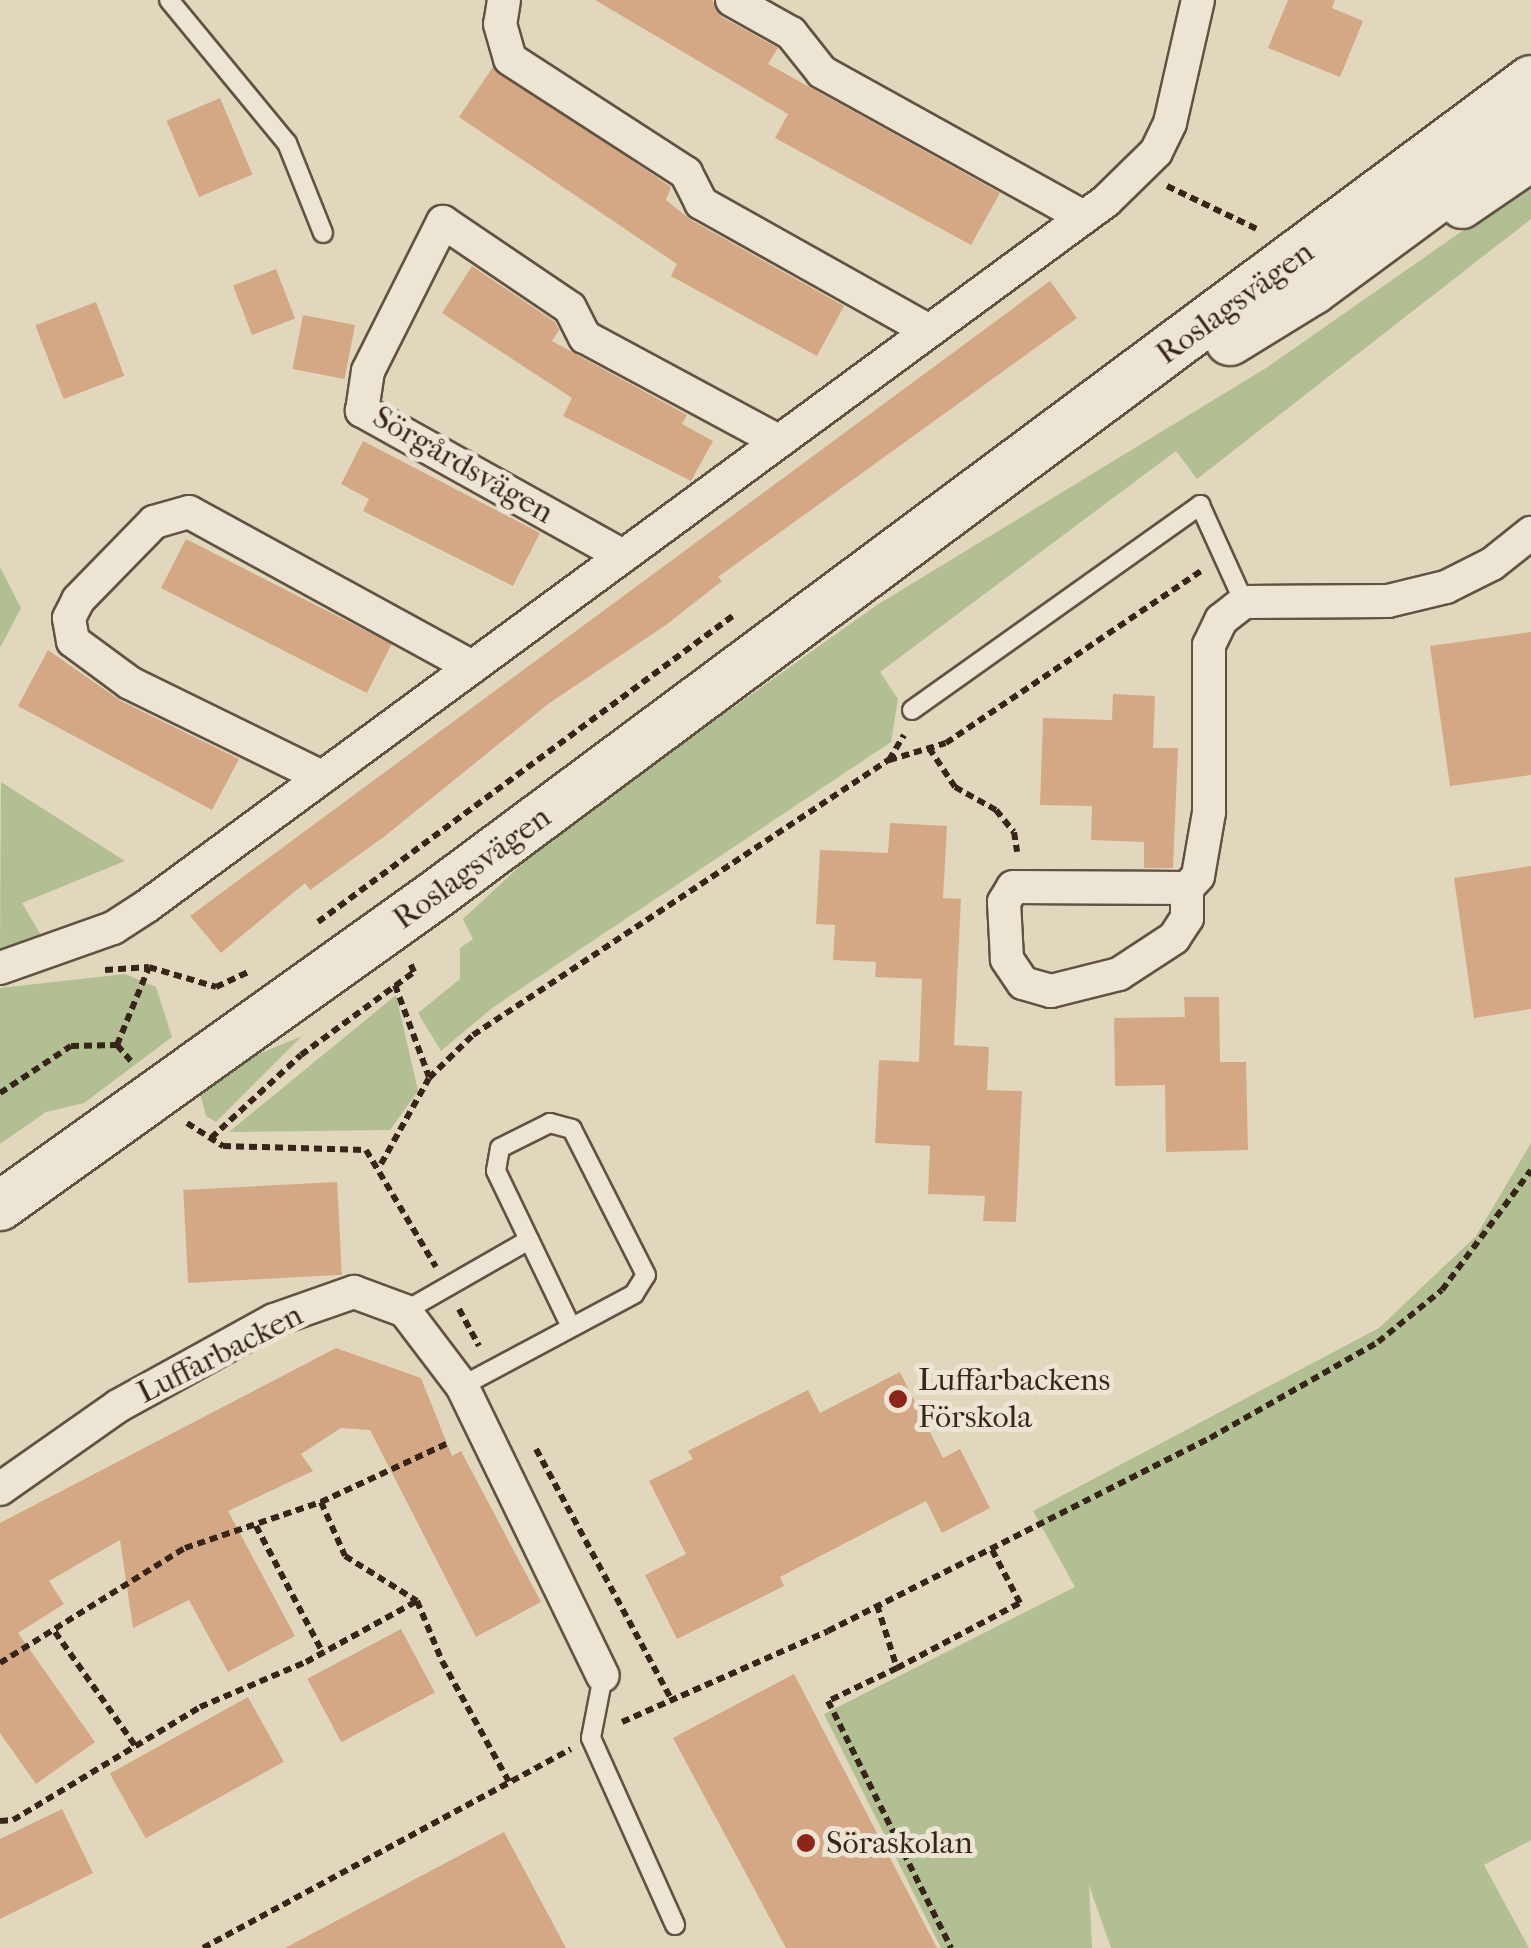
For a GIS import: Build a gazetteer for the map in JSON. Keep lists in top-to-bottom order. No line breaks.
{"streets":{"main road":["Roslagsvägen"],"street":["Sörgårdsvägen","Luffarbacken"]},"places":["Luffarbackens Förskola","Söraskolan"]}
